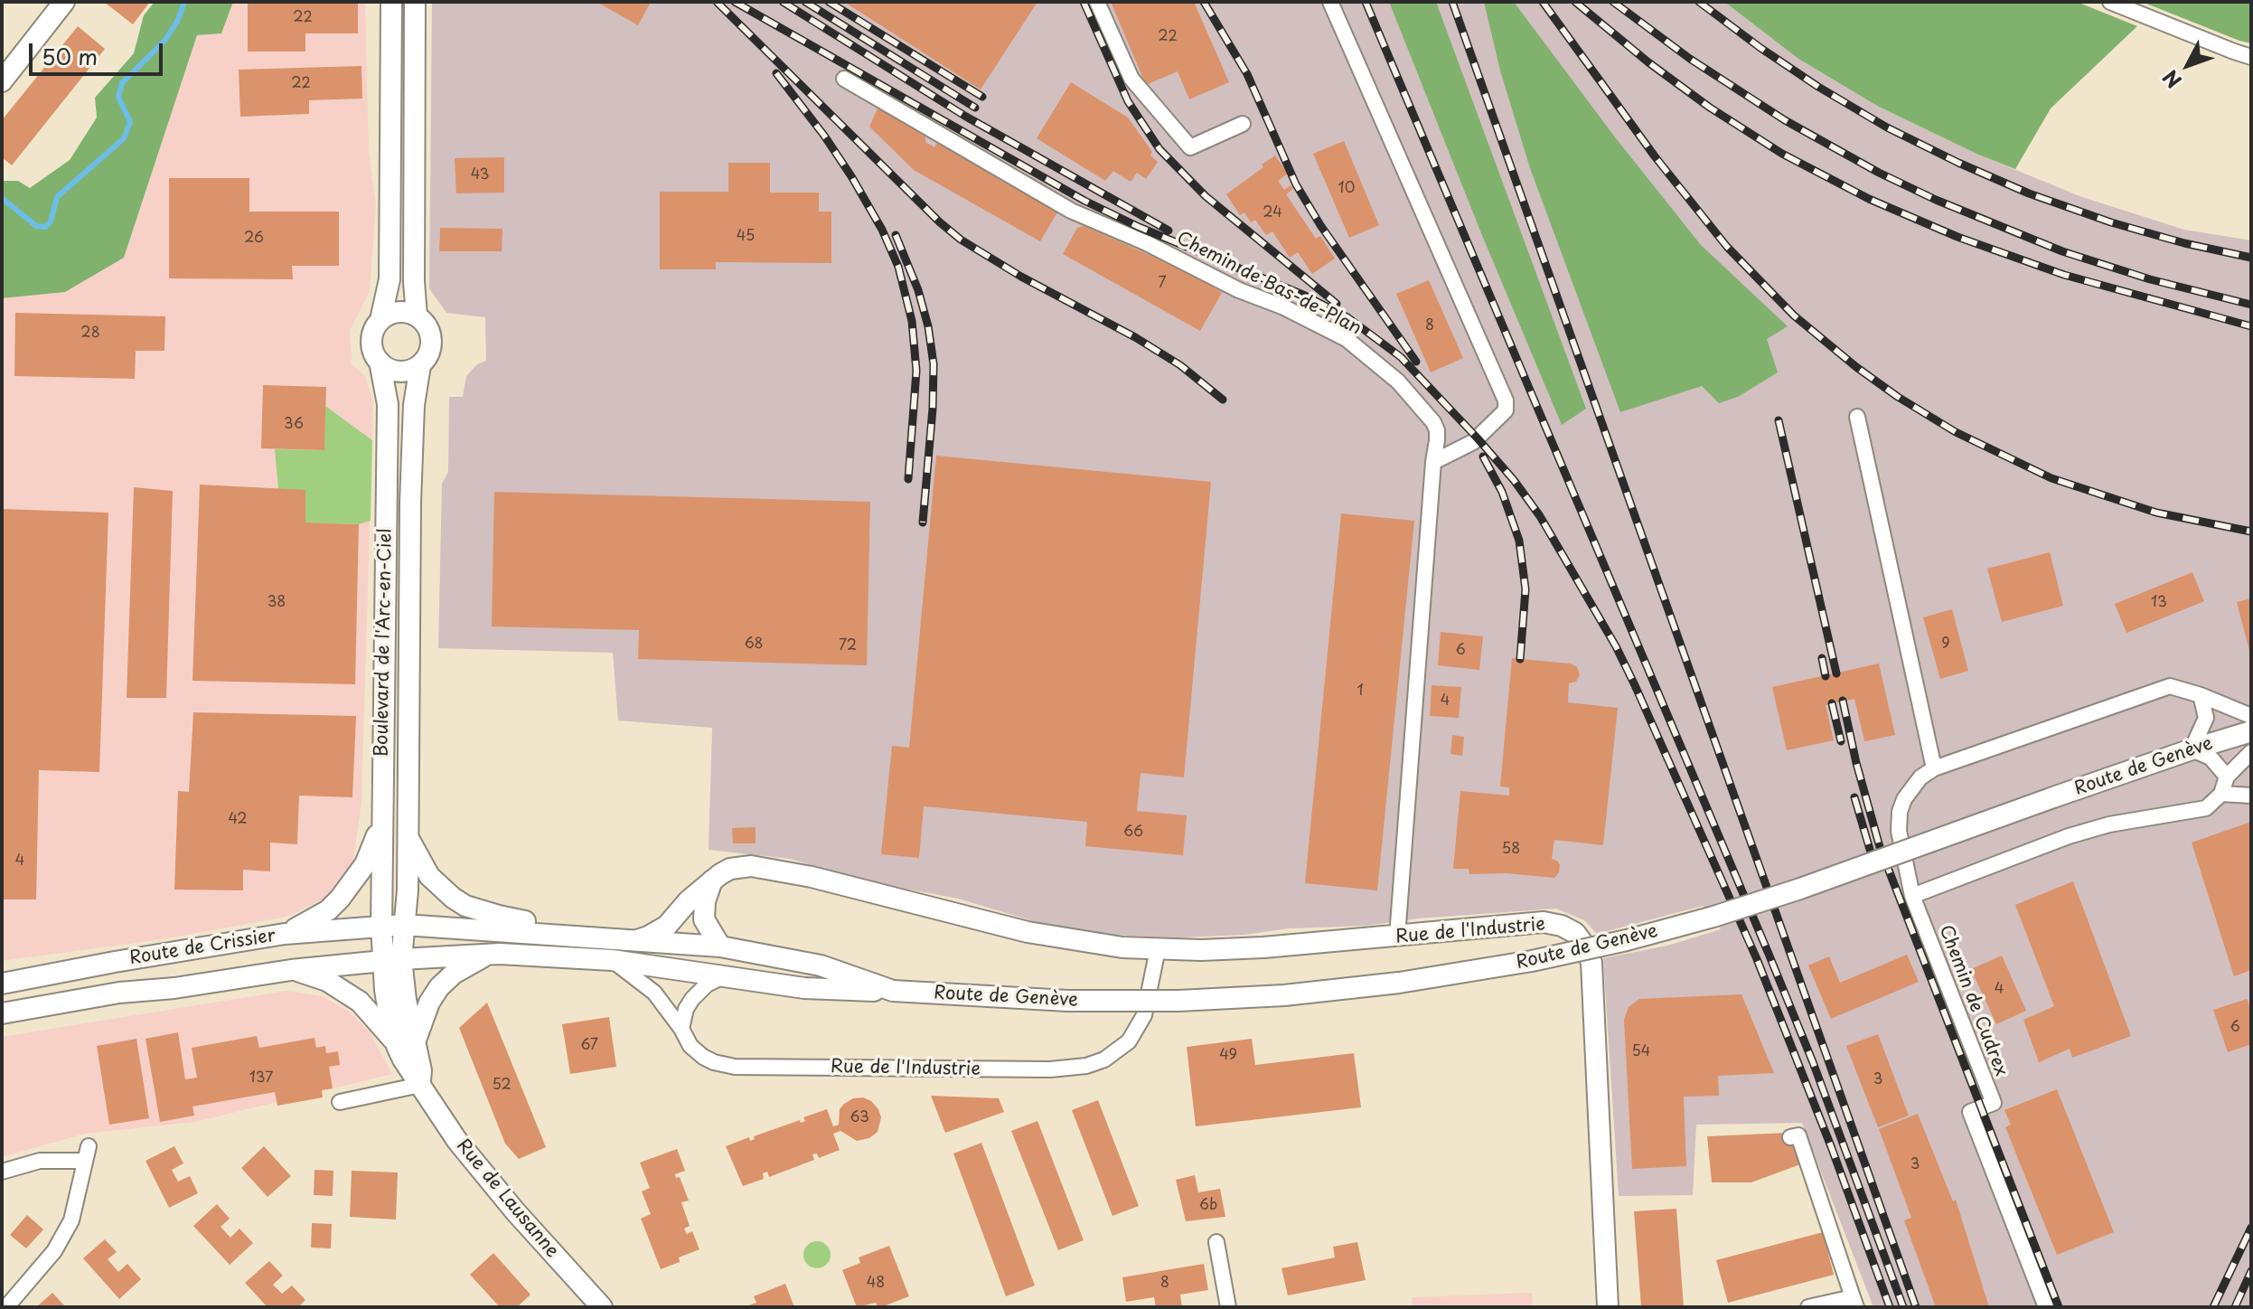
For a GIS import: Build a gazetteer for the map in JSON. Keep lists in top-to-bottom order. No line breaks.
{"streets":{"main road":["Boulevard de l'Arc-en-Ciel","Route de Genève","Rue de l'Industrie","Route de Crissier","Rue de Lausanne"],"street":["Chemin de Bas-de-Plan","Chemin de Cudrex"]},"crossings":[["Chemin de Bas-de-Plan","Rue de l'Industrie"],["Boulevard de l'Arc-en-Ciel","Route de Genève"],["Boulevard de l'Arc-en-Ciel","Route de Crissier"],["Boulevard de l'Arc-en-Ciel","Rue de Lausanne"],["Route de Genève","Rue de l'Industrie"],["Route de Genève","Route de Crissier"],["Route de Genève","Rue de Lausanne"],["Route de Crissier","Rue de Lausanne"]],"house_numbers":["22","22","22","43","10","24","45","26","7","8","28","36","38","13","68","9","72","6","1","4","42","66","58","4","4","6","67","54","49","137","3","52","63","3","6b","48","8"],"scale_bar":"50 m","north":"bottom left"}
